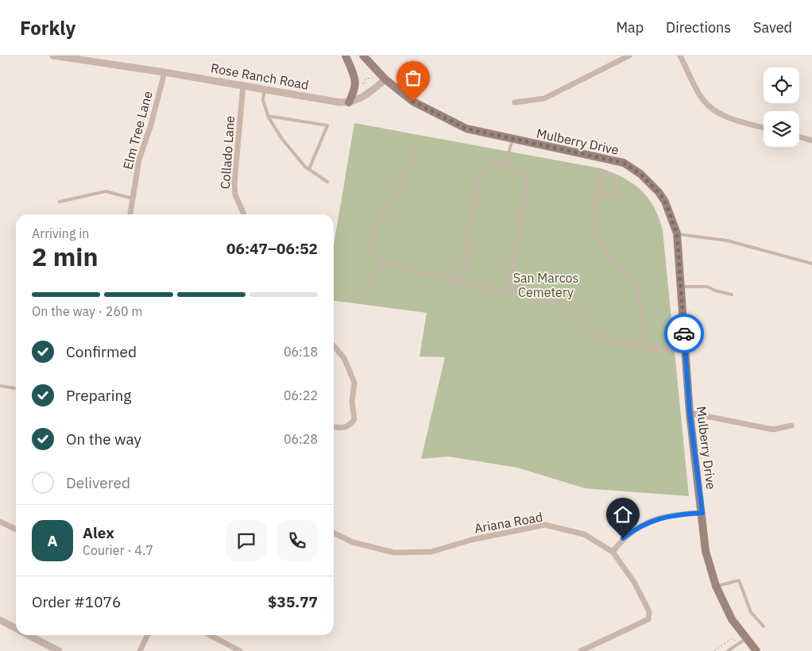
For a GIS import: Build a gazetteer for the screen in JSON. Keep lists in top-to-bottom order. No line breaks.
{"streets":{"main road":["Mulberry Drive"],"street":["Rose Ranch Road","Elm Tree Lane","Collado Lane","Ariana Road"]},"crossings":[["Rose Ranch Road","Elm Tree Lane"],["Rose Ranch Road","Mulberry Drive"],["Rose Ranch Road","Collado Lane"]],"parks":["San Marcos Cemetery"],"page":{"header":"Forkly","nav":["Map","Directions","Saved"],"heading":["2 min","Arriving in","06:47–06:52"],"panel":["Alex","Courier · 4.7","Order #1076","$35.77"],"bar":"On the way · 260 m","list":[["Confirmed","06:18"],["Preparing","06:22"],["On the way","06:28"],"Delivered"],"round":"A"}}
